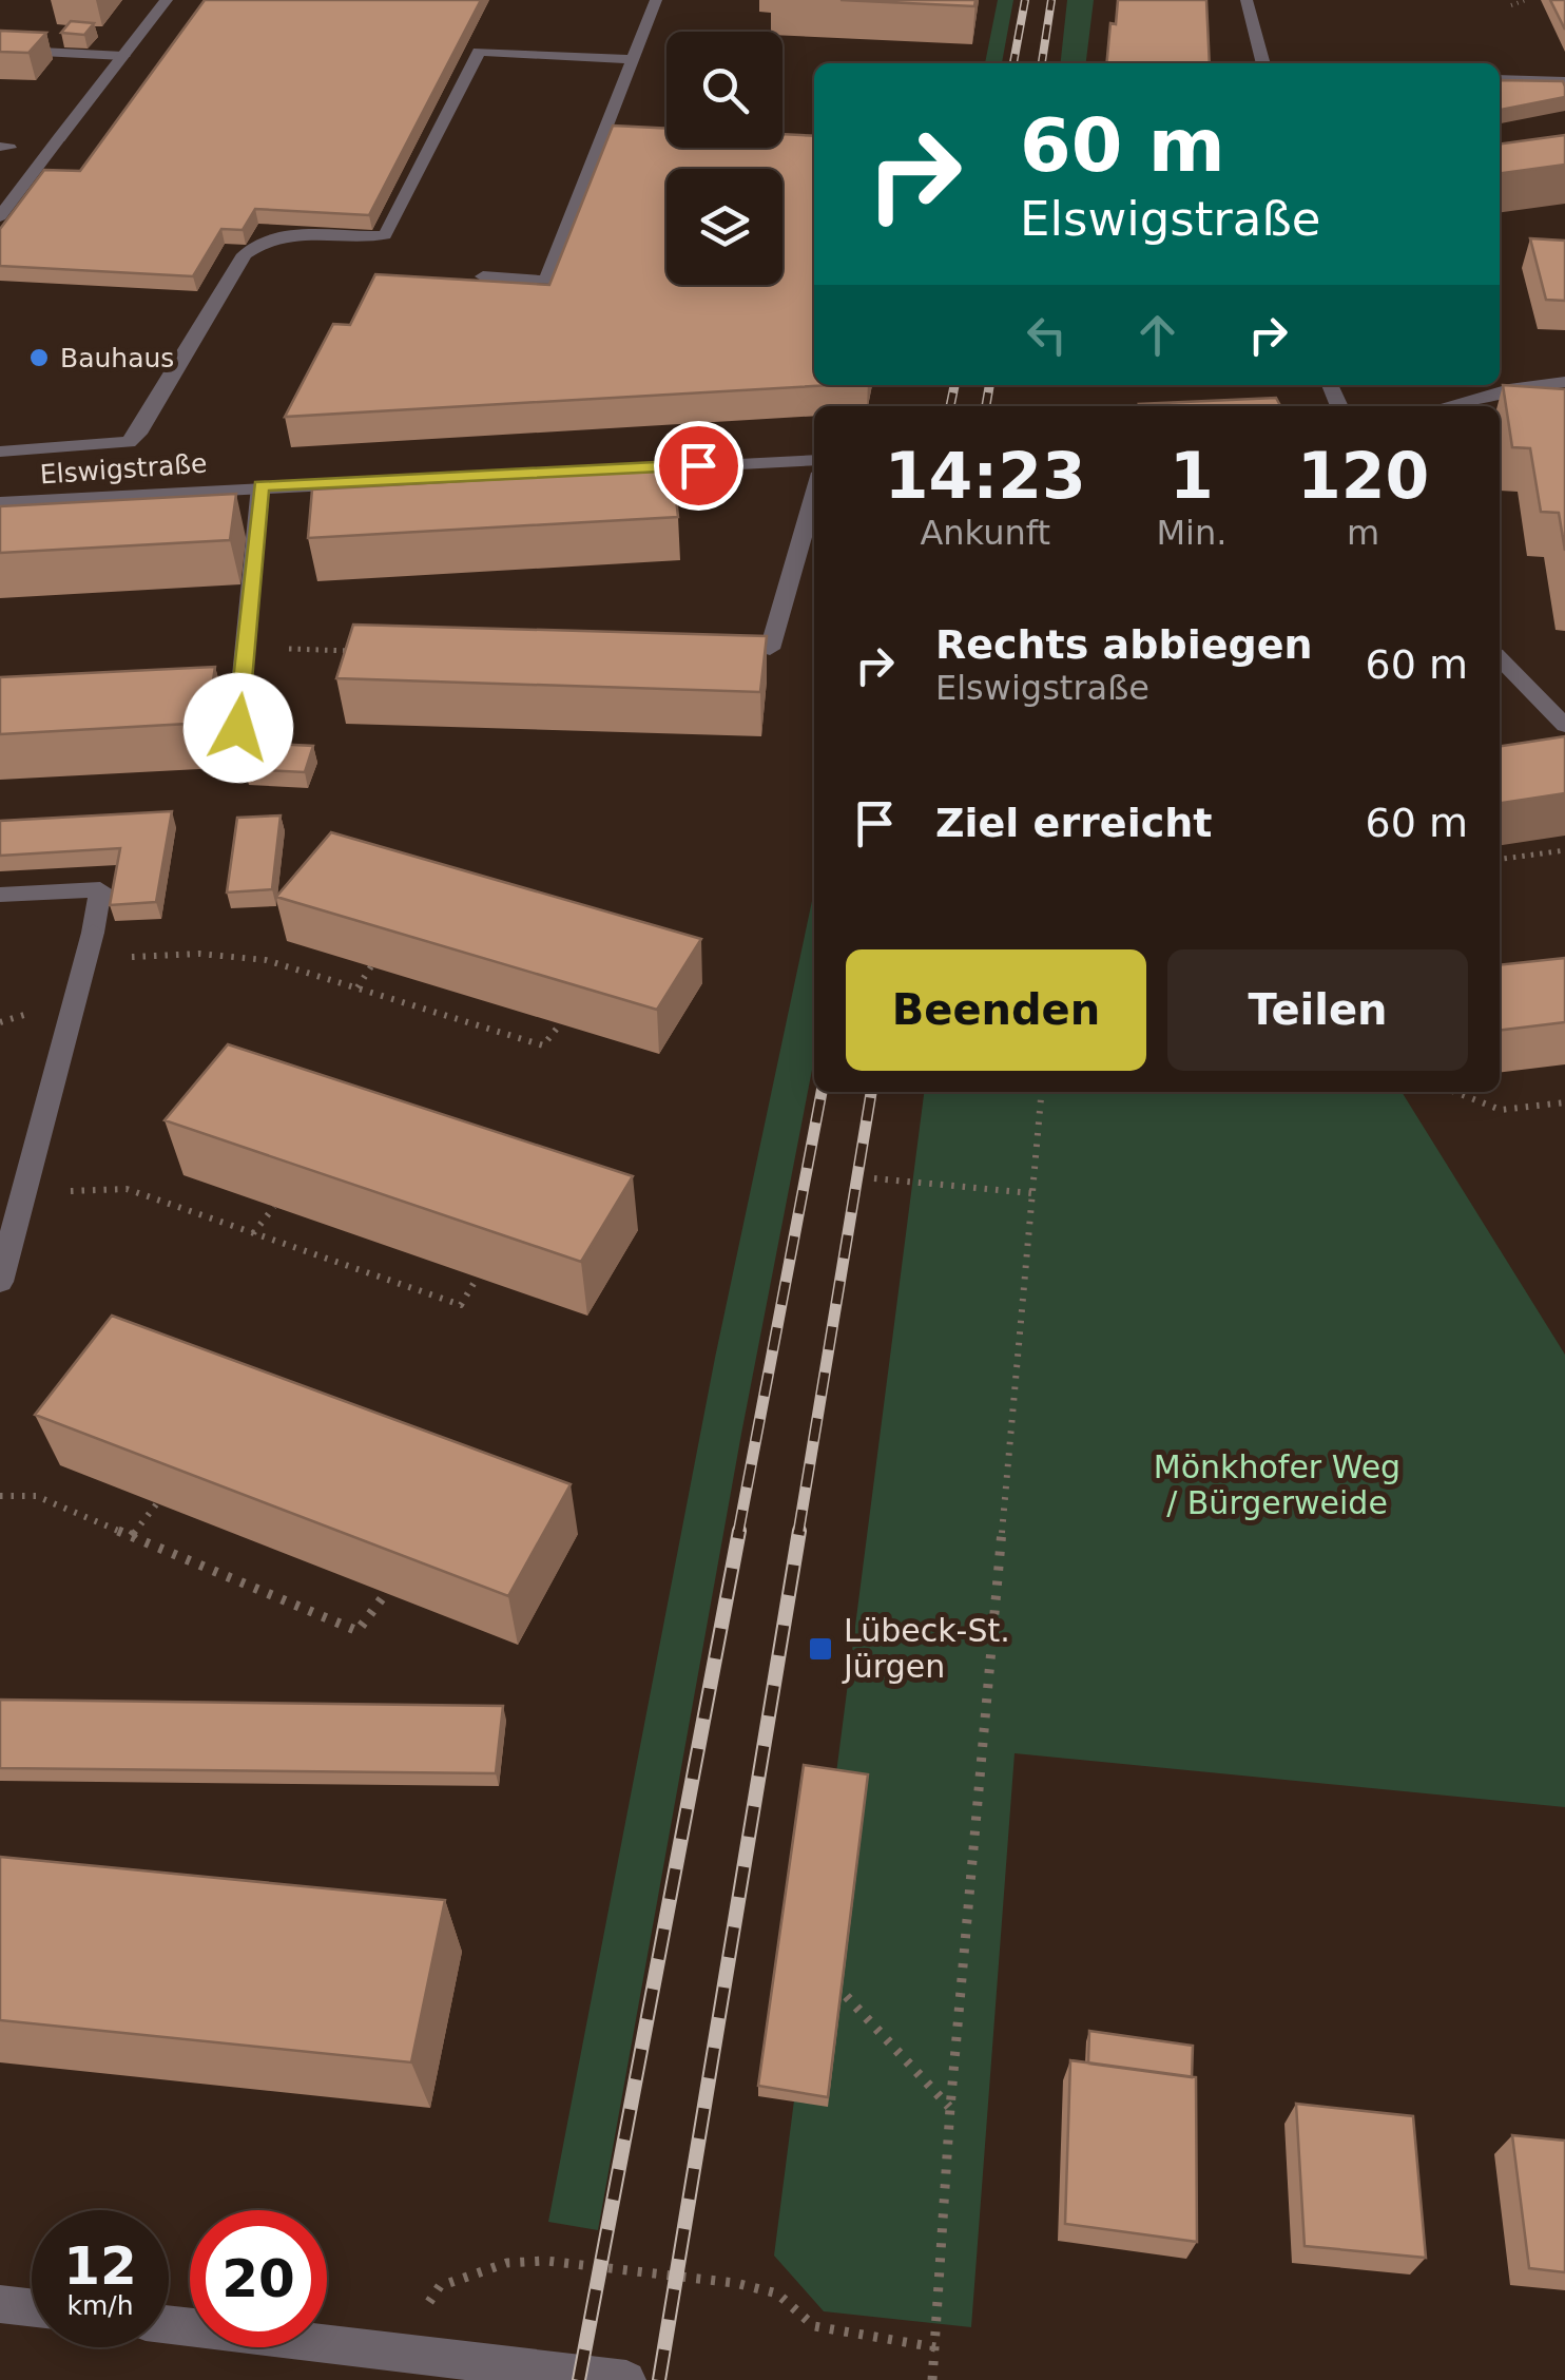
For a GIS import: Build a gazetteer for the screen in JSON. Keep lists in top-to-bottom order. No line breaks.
{"streets":{"street":["Elswigstraße"]},"parks":["Mönkhofer Weg / Bürgerweide"],"places":{"other":["Bauhaus"],"transit":["Lübeck-St. Jürgen"]},"page":{"turn":["60 m","Elswigstraße"],"eta":["14:23","Ankunft","1","Min.","120","m"],"list":[{"name":"Rechts abbiegen","note":"Elswigstraße","value":"60 m"},{"name":"Ziel erreicht","value":"60 m"}],"buttons":["Beenden","Teilen"],"speed":"12 km/h","limit":"20"}}
